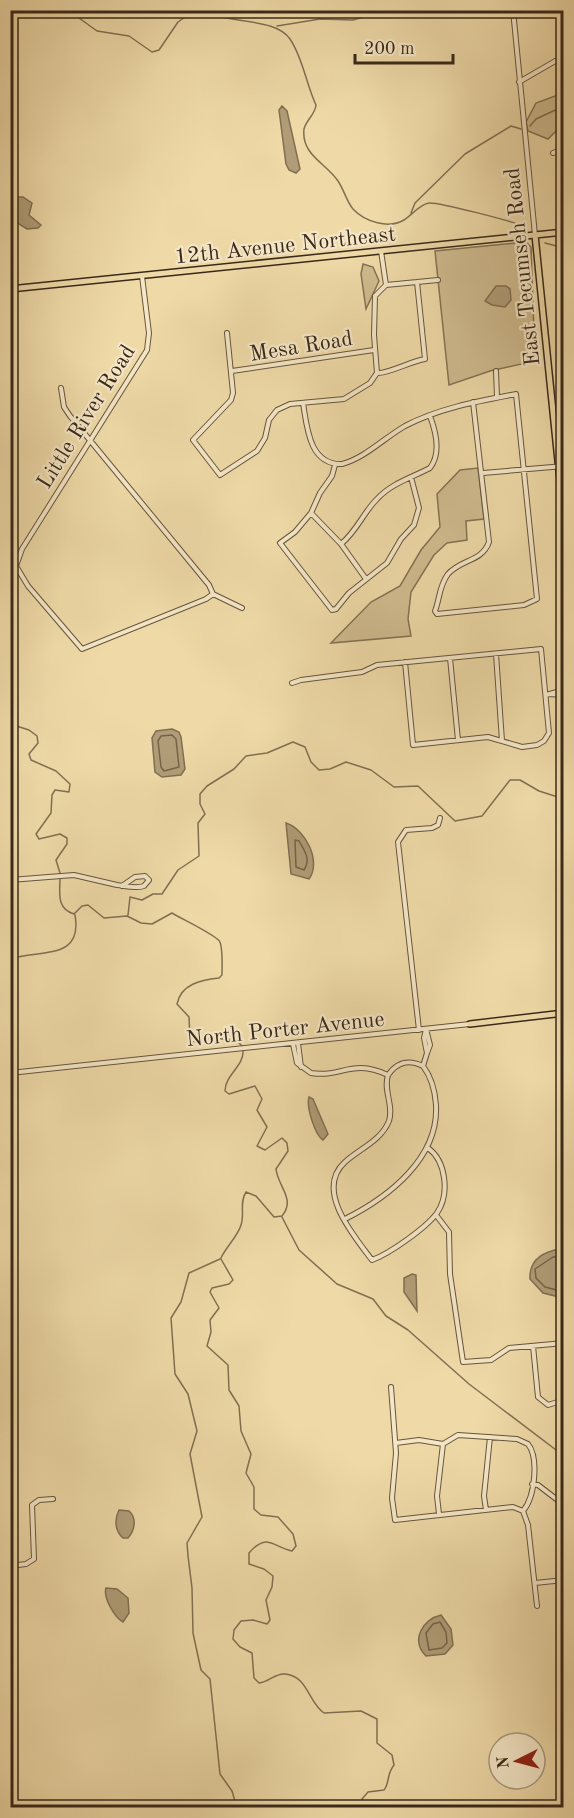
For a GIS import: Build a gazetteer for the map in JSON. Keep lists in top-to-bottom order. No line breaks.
{"streets":{"main road":["12th Avenue Northeast","East Tecumseh Road","North Porter Avenue"],"street":["Mesa Road","Little River Road"]},"crossings":[["12th Avenue Northeast","East Tecumseh Road"],["12th Avenue Northeast","Little River Road"]],"scale_bar":"200 m","north":"left"}
